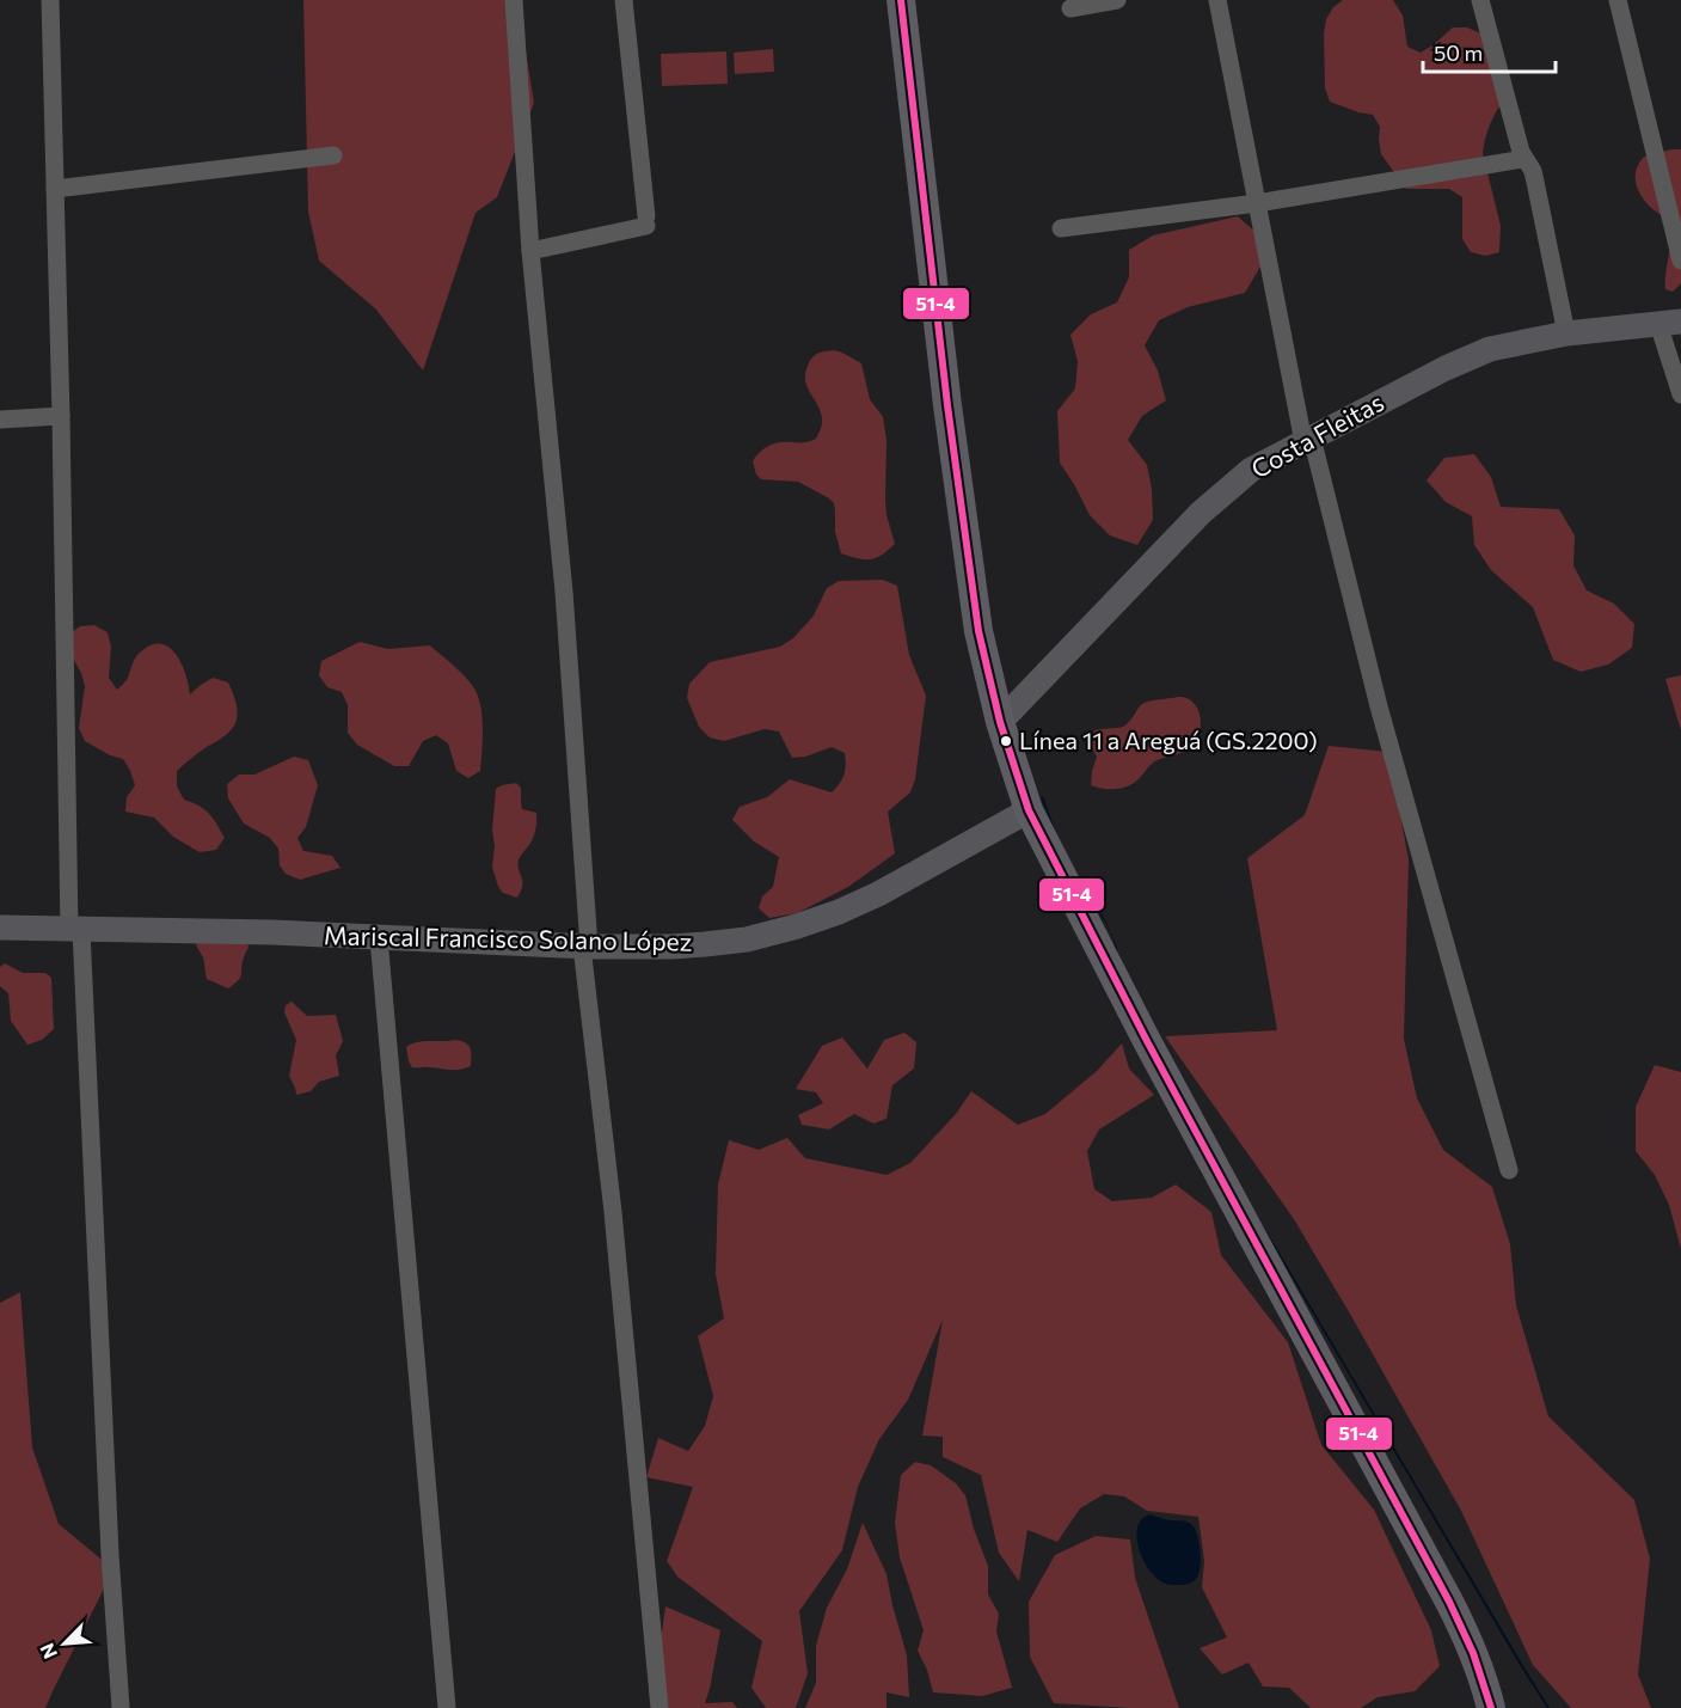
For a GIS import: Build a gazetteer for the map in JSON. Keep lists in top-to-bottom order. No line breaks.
{"streets":{"main road":["Costa Fleitas","Mariscal Francisco Solano López"]},"places":["Línea 11 a Areguá (GS.2200)"],"lines":["transit line 51-4"],"scale_bar":"50 m","north":"bottom left"}
